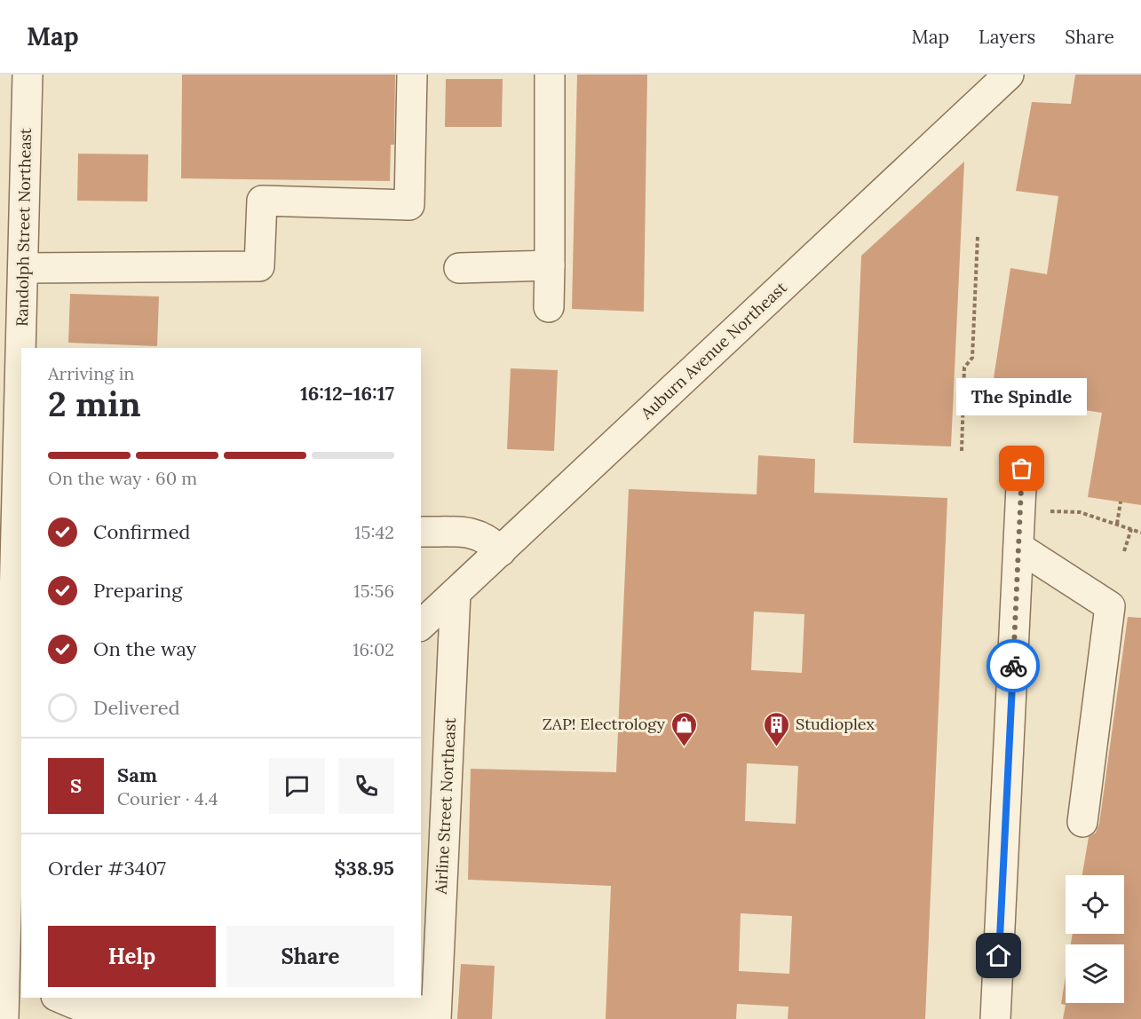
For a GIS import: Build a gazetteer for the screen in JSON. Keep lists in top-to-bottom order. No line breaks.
{"streets":{"street":["Randolph Street Northeast","Auburn Avenue Northeast","Airline Street Northeast"]},"crossings":[["Auburn Avenue Northeast","Airline Street Northeast"]],"places":{"other":["The Spindle"],"shop":["ZAP! Electrology"],"building":["Studioplex"]},"page":{"header":"Map","nav":["Map","Layers","Share"],"heading":["2 min","Arriving in","16:12–16:17"],"panel":["Sam","Courier · 4.4","Order #3407","$38.95"],"bubble":"The Spindle","bar":"On the way · 60 m","list":[["Confirmed","15:42"],["Preparing","15:56"],["On the way","16:02"],"Delivered"],"round":"S","buttons":["Help","Share"]}}
